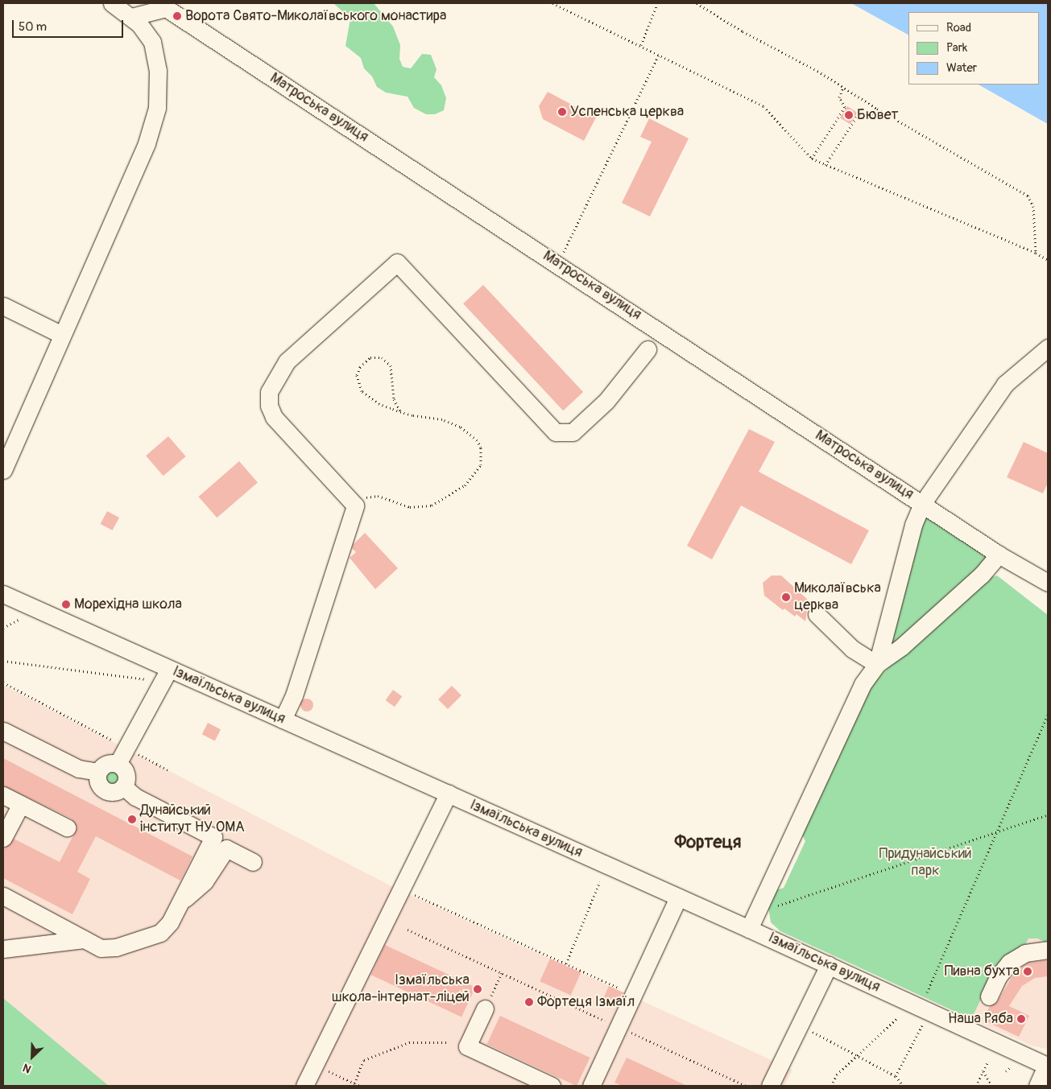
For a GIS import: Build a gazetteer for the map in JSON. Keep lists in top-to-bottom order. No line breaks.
{"streets":{"street":["Матроська вулиця","Ізмаїльська вулиця"]},"districts":["Фортеця"],"parks":["Придунайський парк"],"places":["Ворота Свято-Миколаївського монастира","Успенська церква","Бювет","Миколаївська церква","Морехідна школа","Дунайський інститут НУ ОМА","Пивна бухта","Ізмаїльська школа-інтернат-ліцей","Фортеця Ізмаїл","Наша Ряба"],"legend":["Road","Park","Water"],"scale_bar":"50 m","north":"bottom left"}
